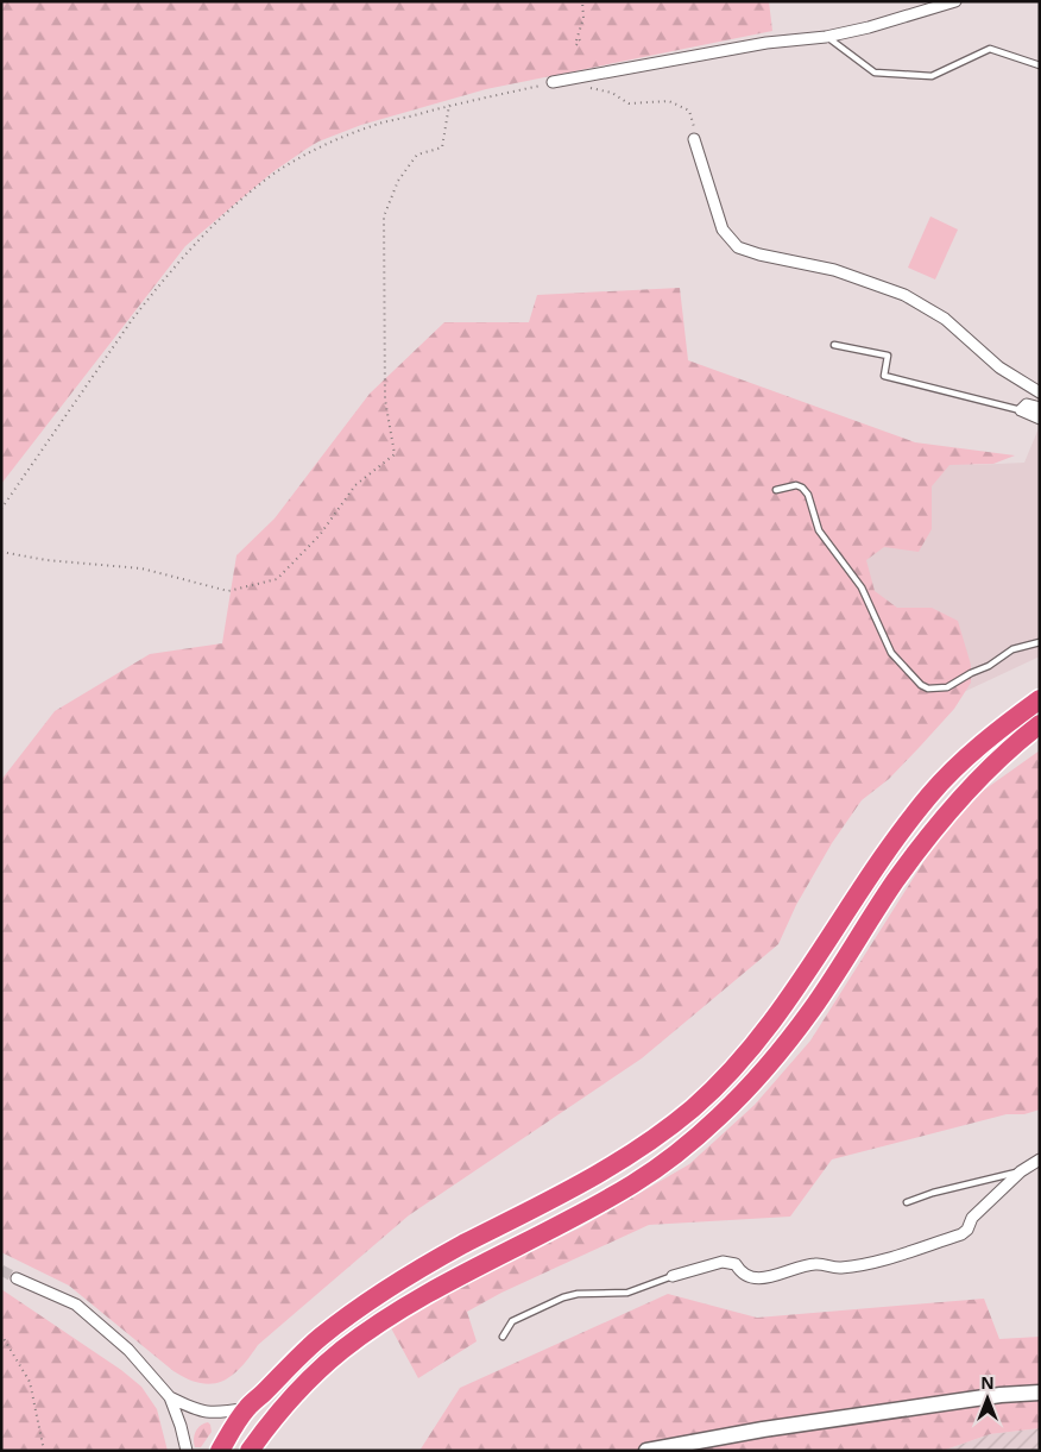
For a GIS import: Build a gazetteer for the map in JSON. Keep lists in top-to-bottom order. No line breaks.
{"north":"top"}
